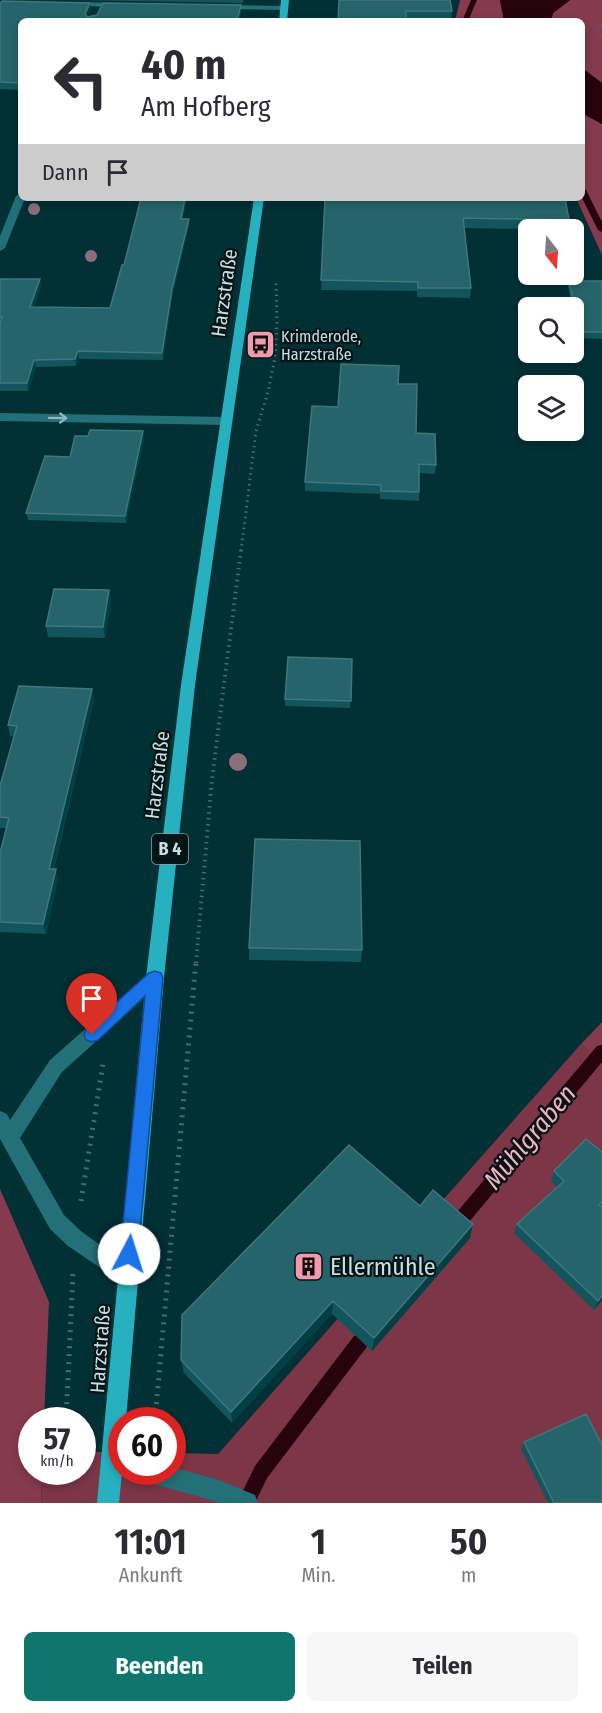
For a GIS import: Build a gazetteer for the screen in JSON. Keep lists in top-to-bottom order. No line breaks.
{"streets":{"main road":["Harzstraße","B 4"]},"water":["Mühlgraben"],"places":{"bus stop":["Krimderode, Harzstraße"],"building":["Ellermühle"]},"north":"bottom","page":{"turn":["40 m","Am Hofberg"],"then":"Dann","speed":"57 km/h","limit":"60","eta":["11:01","Ankunft","1","Min.","50","m"],"buttons":["Beenden","Teilen"]}}
